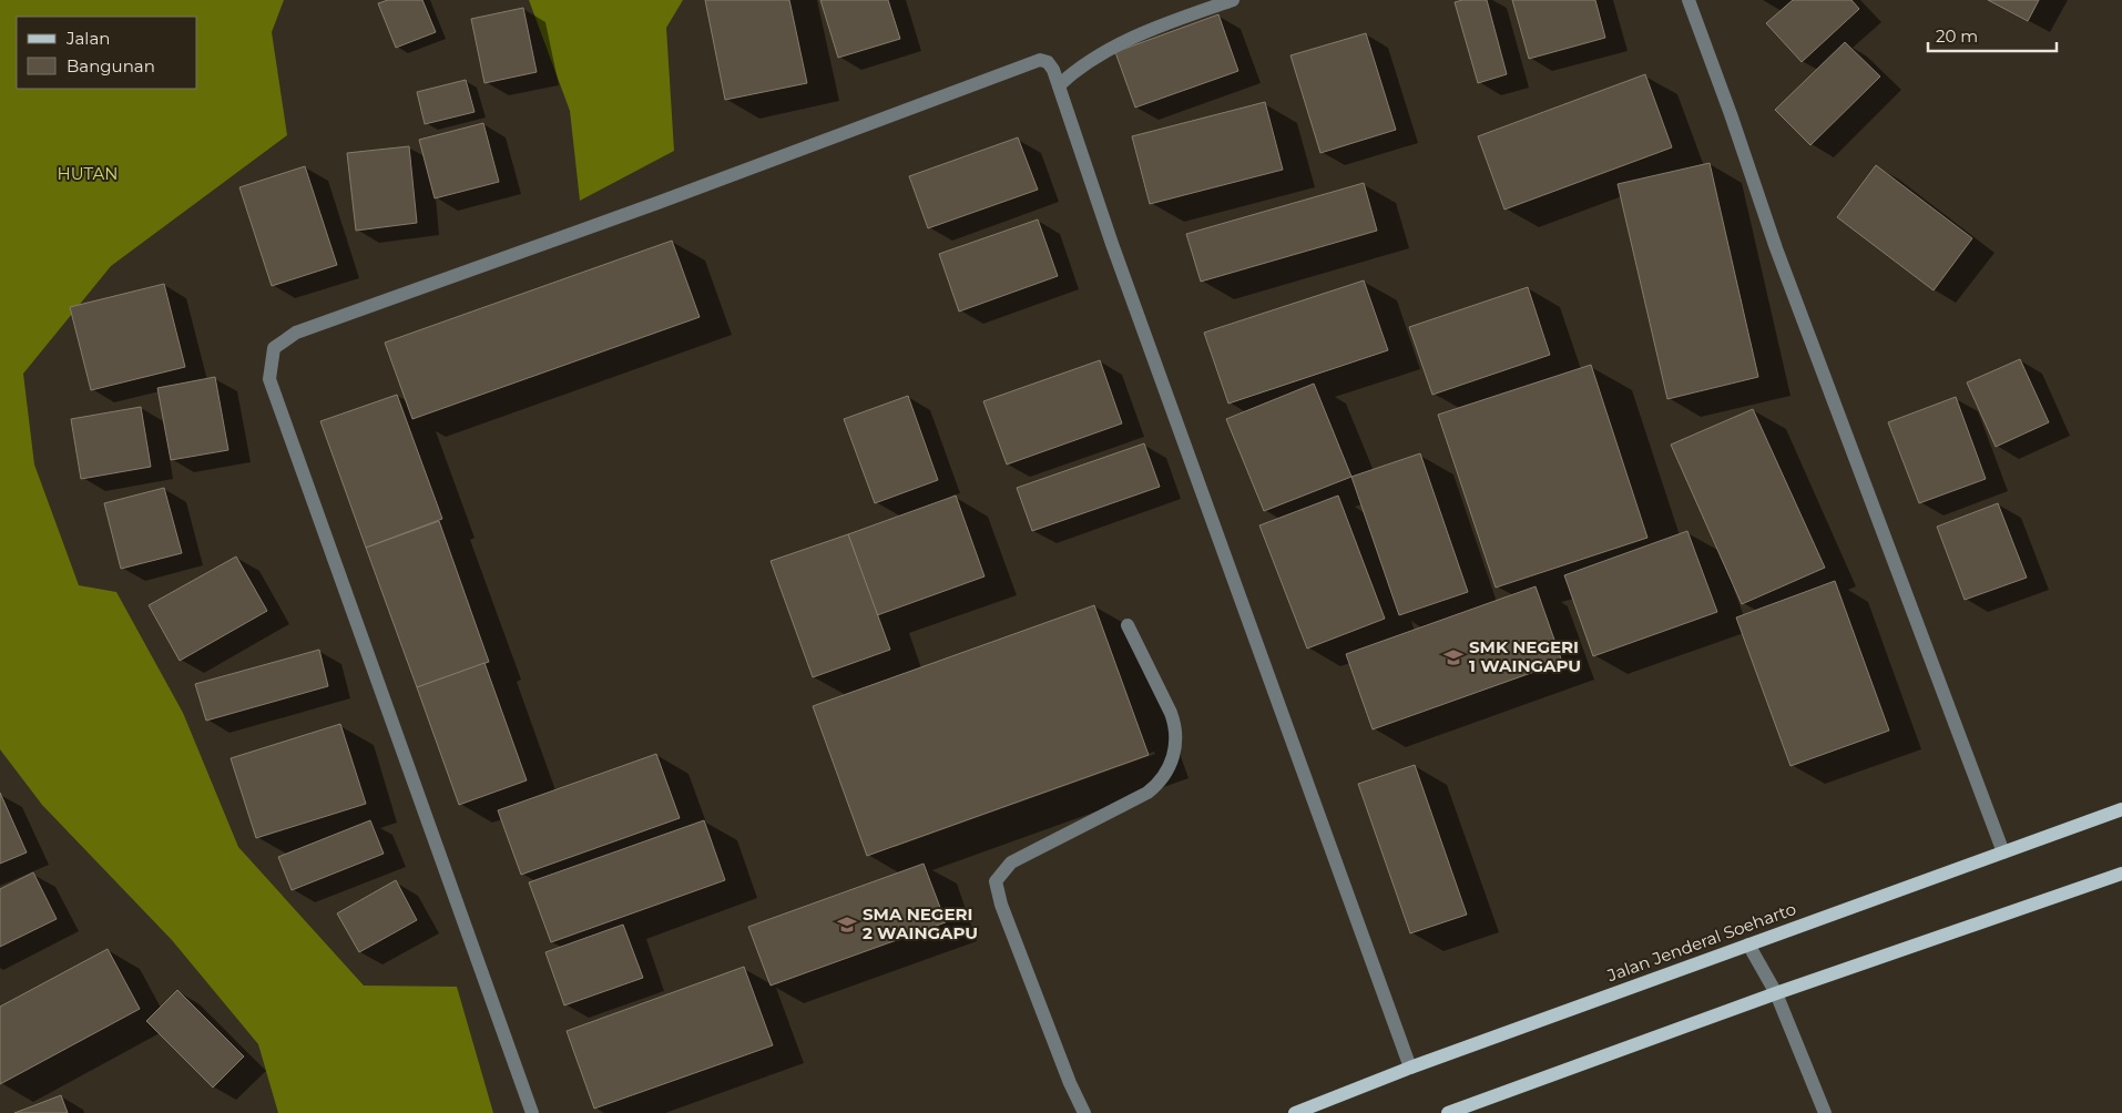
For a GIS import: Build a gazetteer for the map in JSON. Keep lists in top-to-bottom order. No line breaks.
{"streets":{"main road":["Jalan Jenderal Soeharto"]},"parks":["HUTAN"],"places":{"school or university":["SMK NEGERI 1 WAINGAPU","SMA NEGERI 2 WAINGAPU"]},"legend":["Jalan","Bangunan"],"scale_bar":"20 m"}
